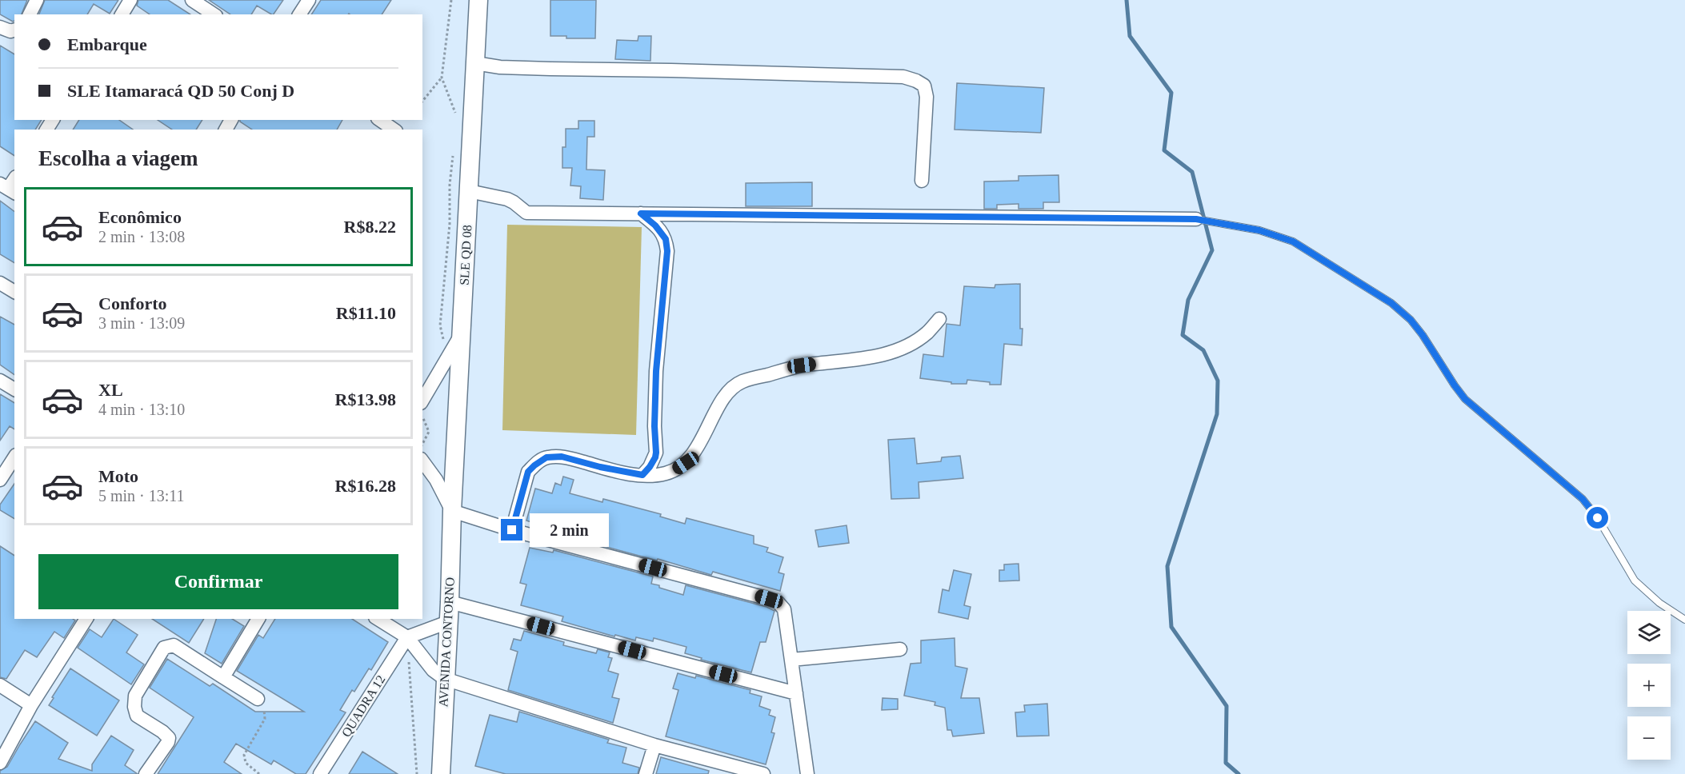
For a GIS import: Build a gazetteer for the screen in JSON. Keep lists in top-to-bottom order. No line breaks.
{"streets":{"street":["SLE QD 08","AVENIDA CONTORNO","QUADRA 12"]},"crossings":[["SLE QD 08","AVENIDA CONTORNO"]],"page":{"banner":["Embarque","SLE Itamaracá QD 50 Conj D"],"heading":"Escolha a viagem","list":[{"name":"Econômico","note":"2 min · 13:08","value":"R$8.22"},{"name":"Conforto","note":"3 min · 13:09","value":"R$11.10"},{"name":"XL","note":"4 min · 13:10","value":"R$13.98"},{"name":"Moto","note":"5 min · 13:11","value":"R$16.28"}],"bubble":"2 min","buttons":"Confirmar","map_buttons":["+","−"]}}
